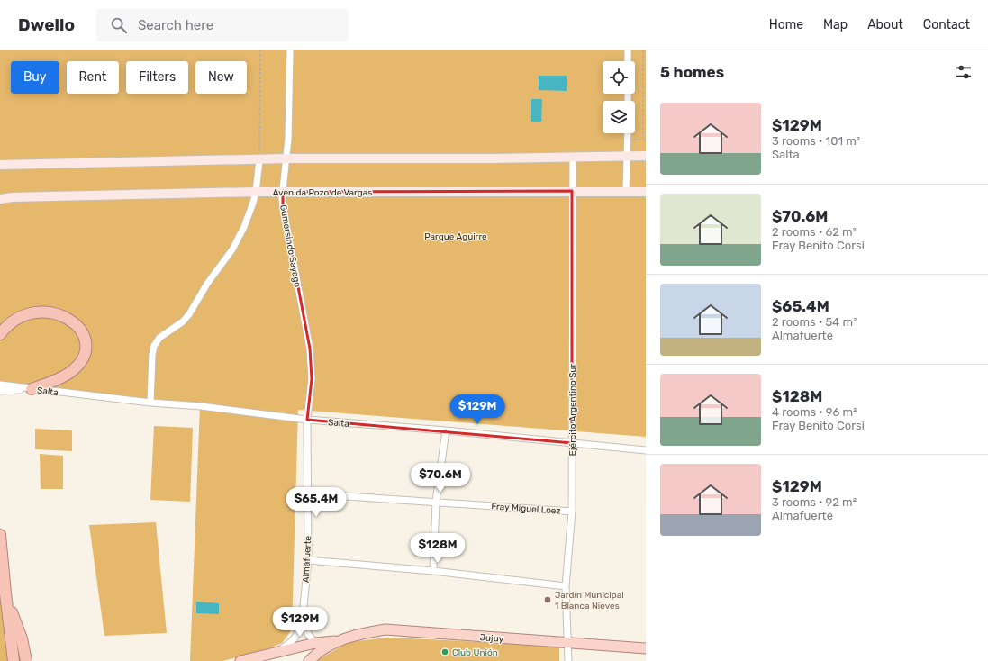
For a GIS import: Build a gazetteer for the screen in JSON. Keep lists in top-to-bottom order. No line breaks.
{"streets":{"main road":["Avenida Pozo de Vargas","Jujuy"],"street":["Gumersindo Sayago","Salta","Ejército Argentino Sur","Fray Miguel Loez","Almafuerte"]},"crossings":[["Avenida Pozo de Vargas","Gumersindo Sayago"],["Avenida Pozo de Vargas","Ejército Argentino Sur"],["Gumersindo Sayago","Salta"],["Gumersindo Sayago","Almafuerte"],["Salta","Ejército Argentino Sur"],["Salta","Almafuerte"],["Ejército Argentino Sur","Fray Miguel Loez"],["Ejército Argentino Sur","Jujuy"],["Fray Miguel Loez","Almafuerte"],["Almafuerte","Jujuy"]],"parks":["Parque Aguirre"],"places":["Jardín Municipal 1 Blanca Nieves","Club Unión"],"page":{"header":"Dwello","search":"Search here","nav":["Home","Map","About","Contact"],"heading":"5 homes","chip":["Buy","Rent","Filters","New"],"list":[{"name":"$129M","note":"3 rooms · 101 m² · Salta"},{"name":"$70.6M","note":"2 rooms · 62 m² · Fray Benito Corsi"},{"name":"$65.4M","note":"2 rooms · 54 m² · Almafuerte"},{"name":"$128M","note":"4 rooms · 96 m² · Fray Benito Corsi"},{"name":"$129M","note":"3 rooms · 92 m² · Almafuerte"}],"price":["$129M","$70.6M","$65.4M","$128M","$129M"]}}
